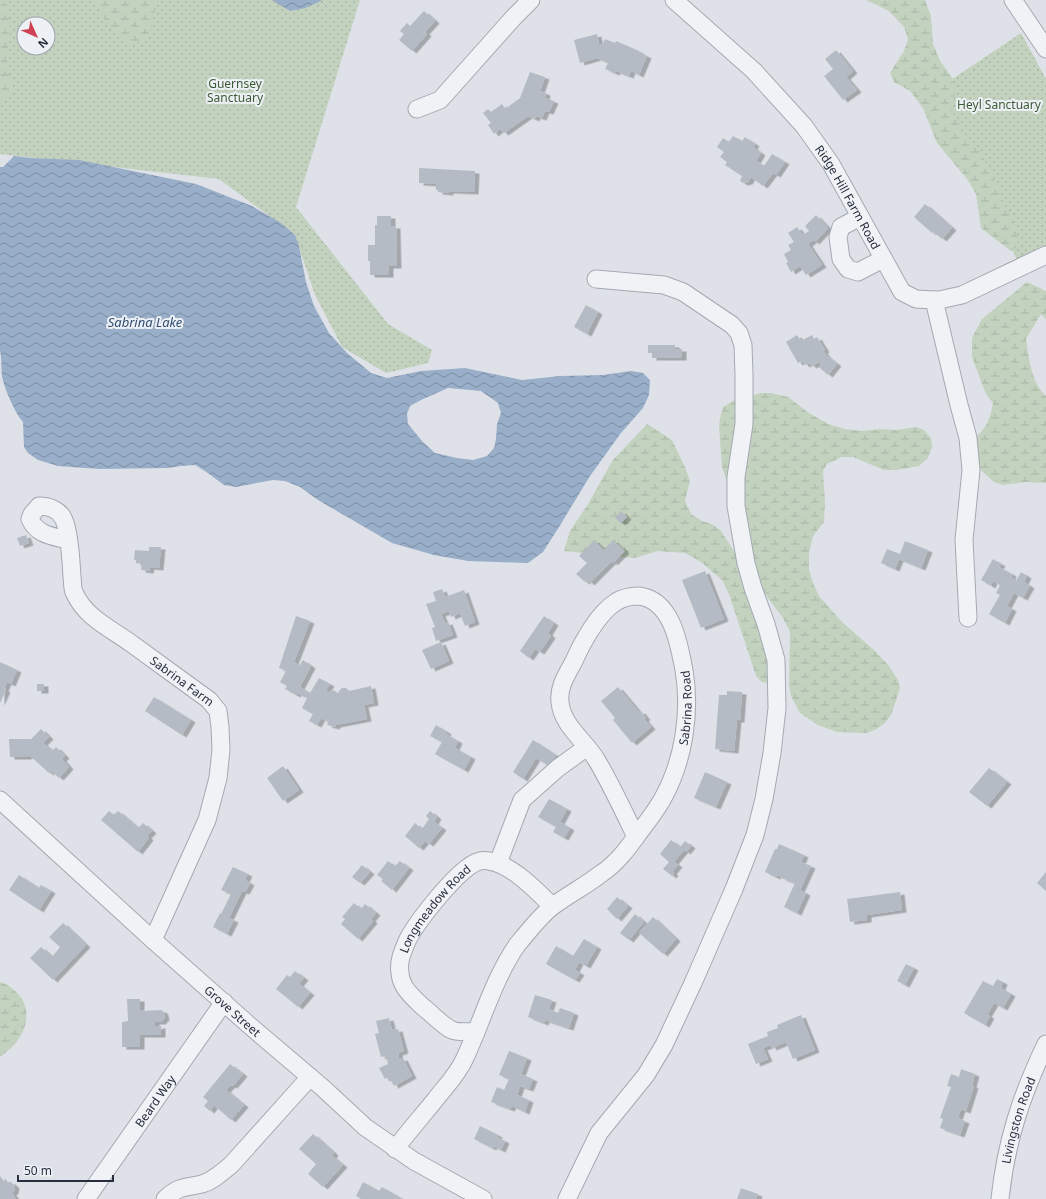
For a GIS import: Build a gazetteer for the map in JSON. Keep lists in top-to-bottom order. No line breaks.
{"streets":{"street":["Ridge Hill Farm Road","Sabrina Farm","Sabrina Road","Longmeadow Road","Grove Street","Beard Way","Livingston Road"]},"crossings":[["Sabrina Farm","Grove Street"],["Sabrina Road","Longmeadow Road"],["Grove Street","Beard Way"]],"water":["Sabrina Lake"],"parks":["Guernsey Sanctuary","Heyl Sanctuary"],"scale_bar":"50 m","north":"bottom right"}
